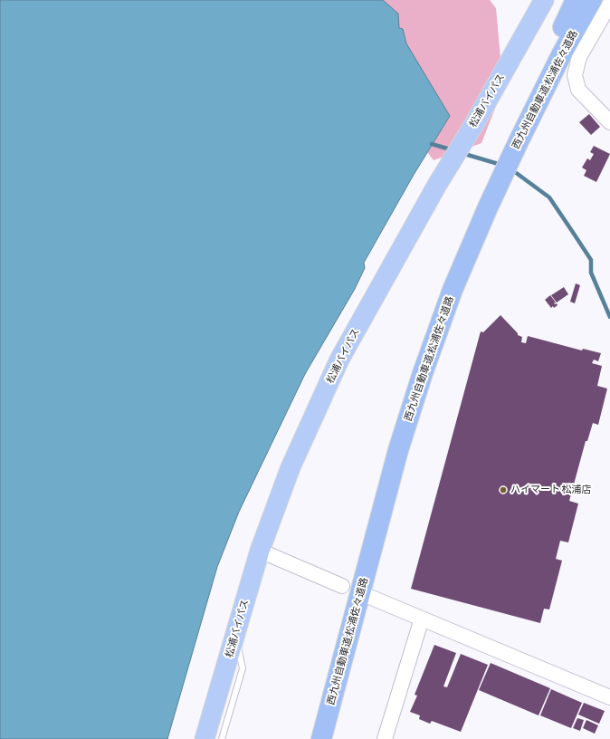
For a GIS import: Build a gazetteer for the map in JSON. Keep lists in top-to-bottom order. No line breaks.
{"streets":{"highway":["西九州自動車道;松浦佐々道路","松浦バイパス"]},"places":["ハイマート 松浦店"]}
